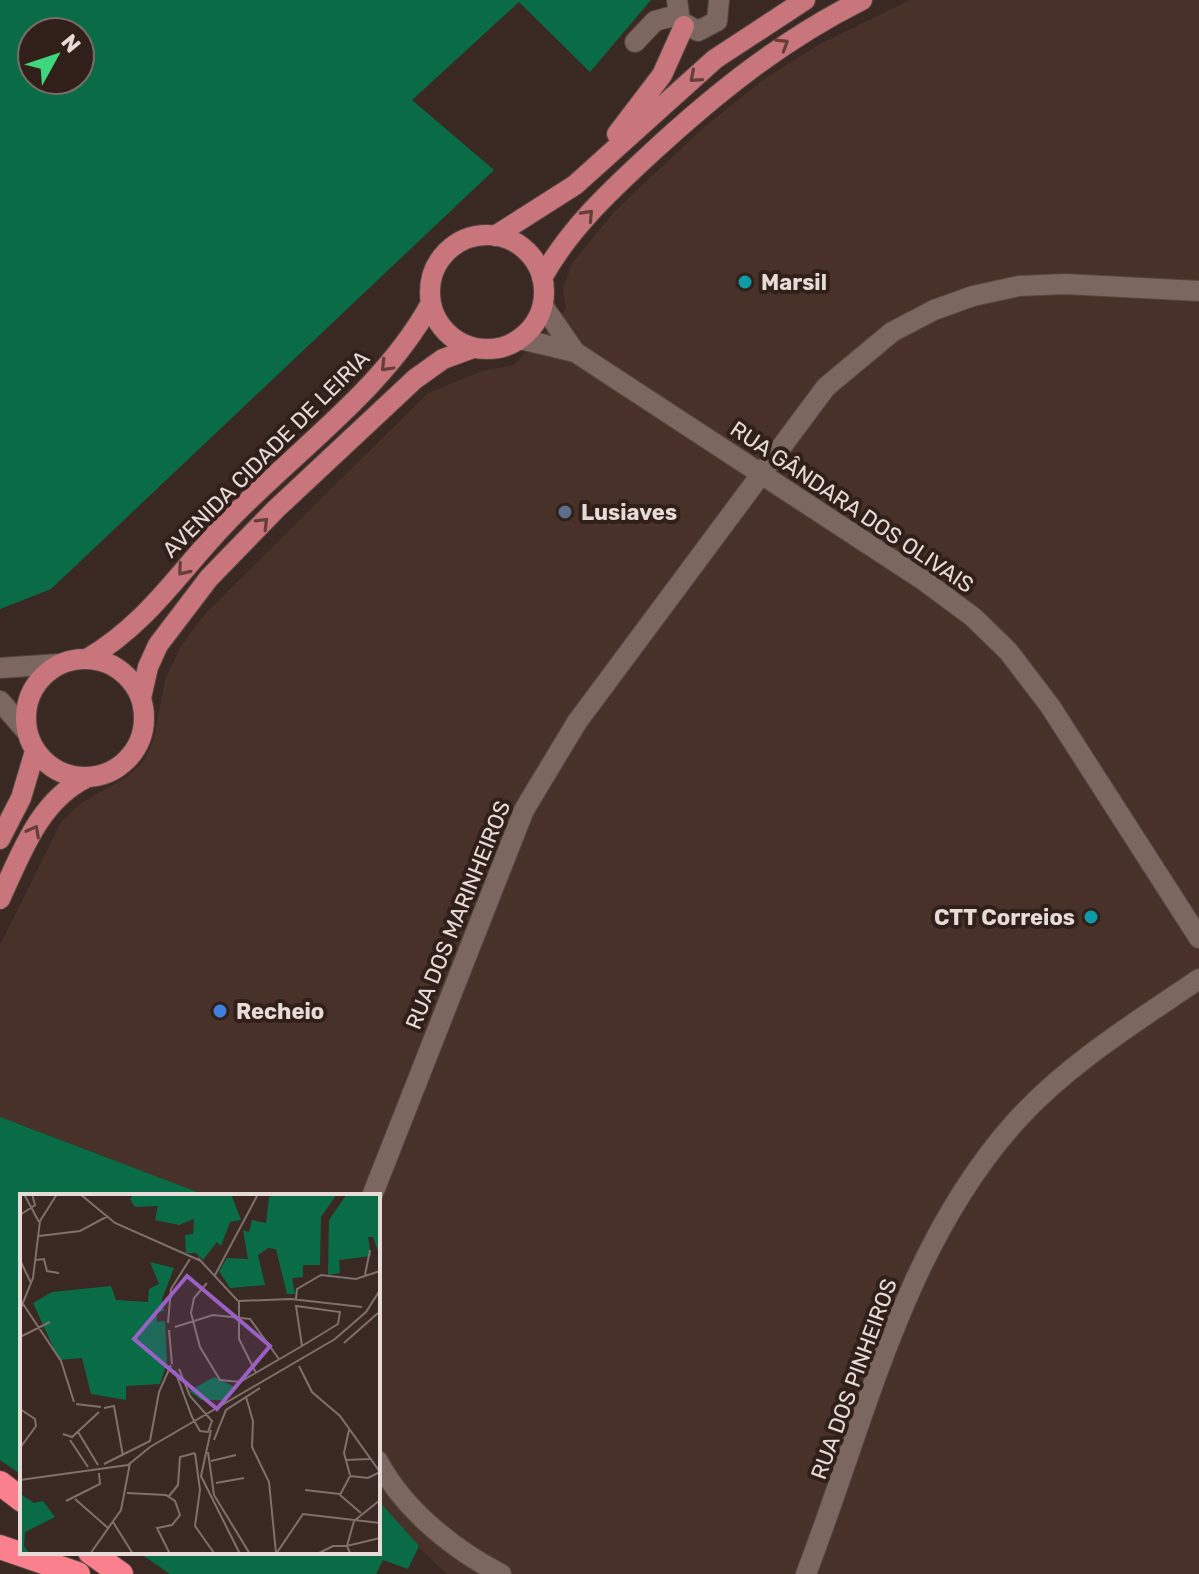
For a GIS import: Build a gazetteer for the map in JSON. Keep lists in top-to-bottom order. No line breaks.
{"streets":{"main road":["AVENIDA CIDADE DE LEIRIA"],"street":["RUA GÂNDARA DOS OLIVAIS","RUA DOS MARINHEIROS","RUA DOS PINHEIROS"]},"crossings":[["AVENIDA CIDADE DE LEIRIA","RUA GÂNDARA DOS OLIVAIS"],["RUA GÂNDARA DOS OLIVAIS","RUA DOS MARINHEIROS"]],"places":["Marsil","Lusiaves","CTT Correios","Recheio"],"north":"top right"}
